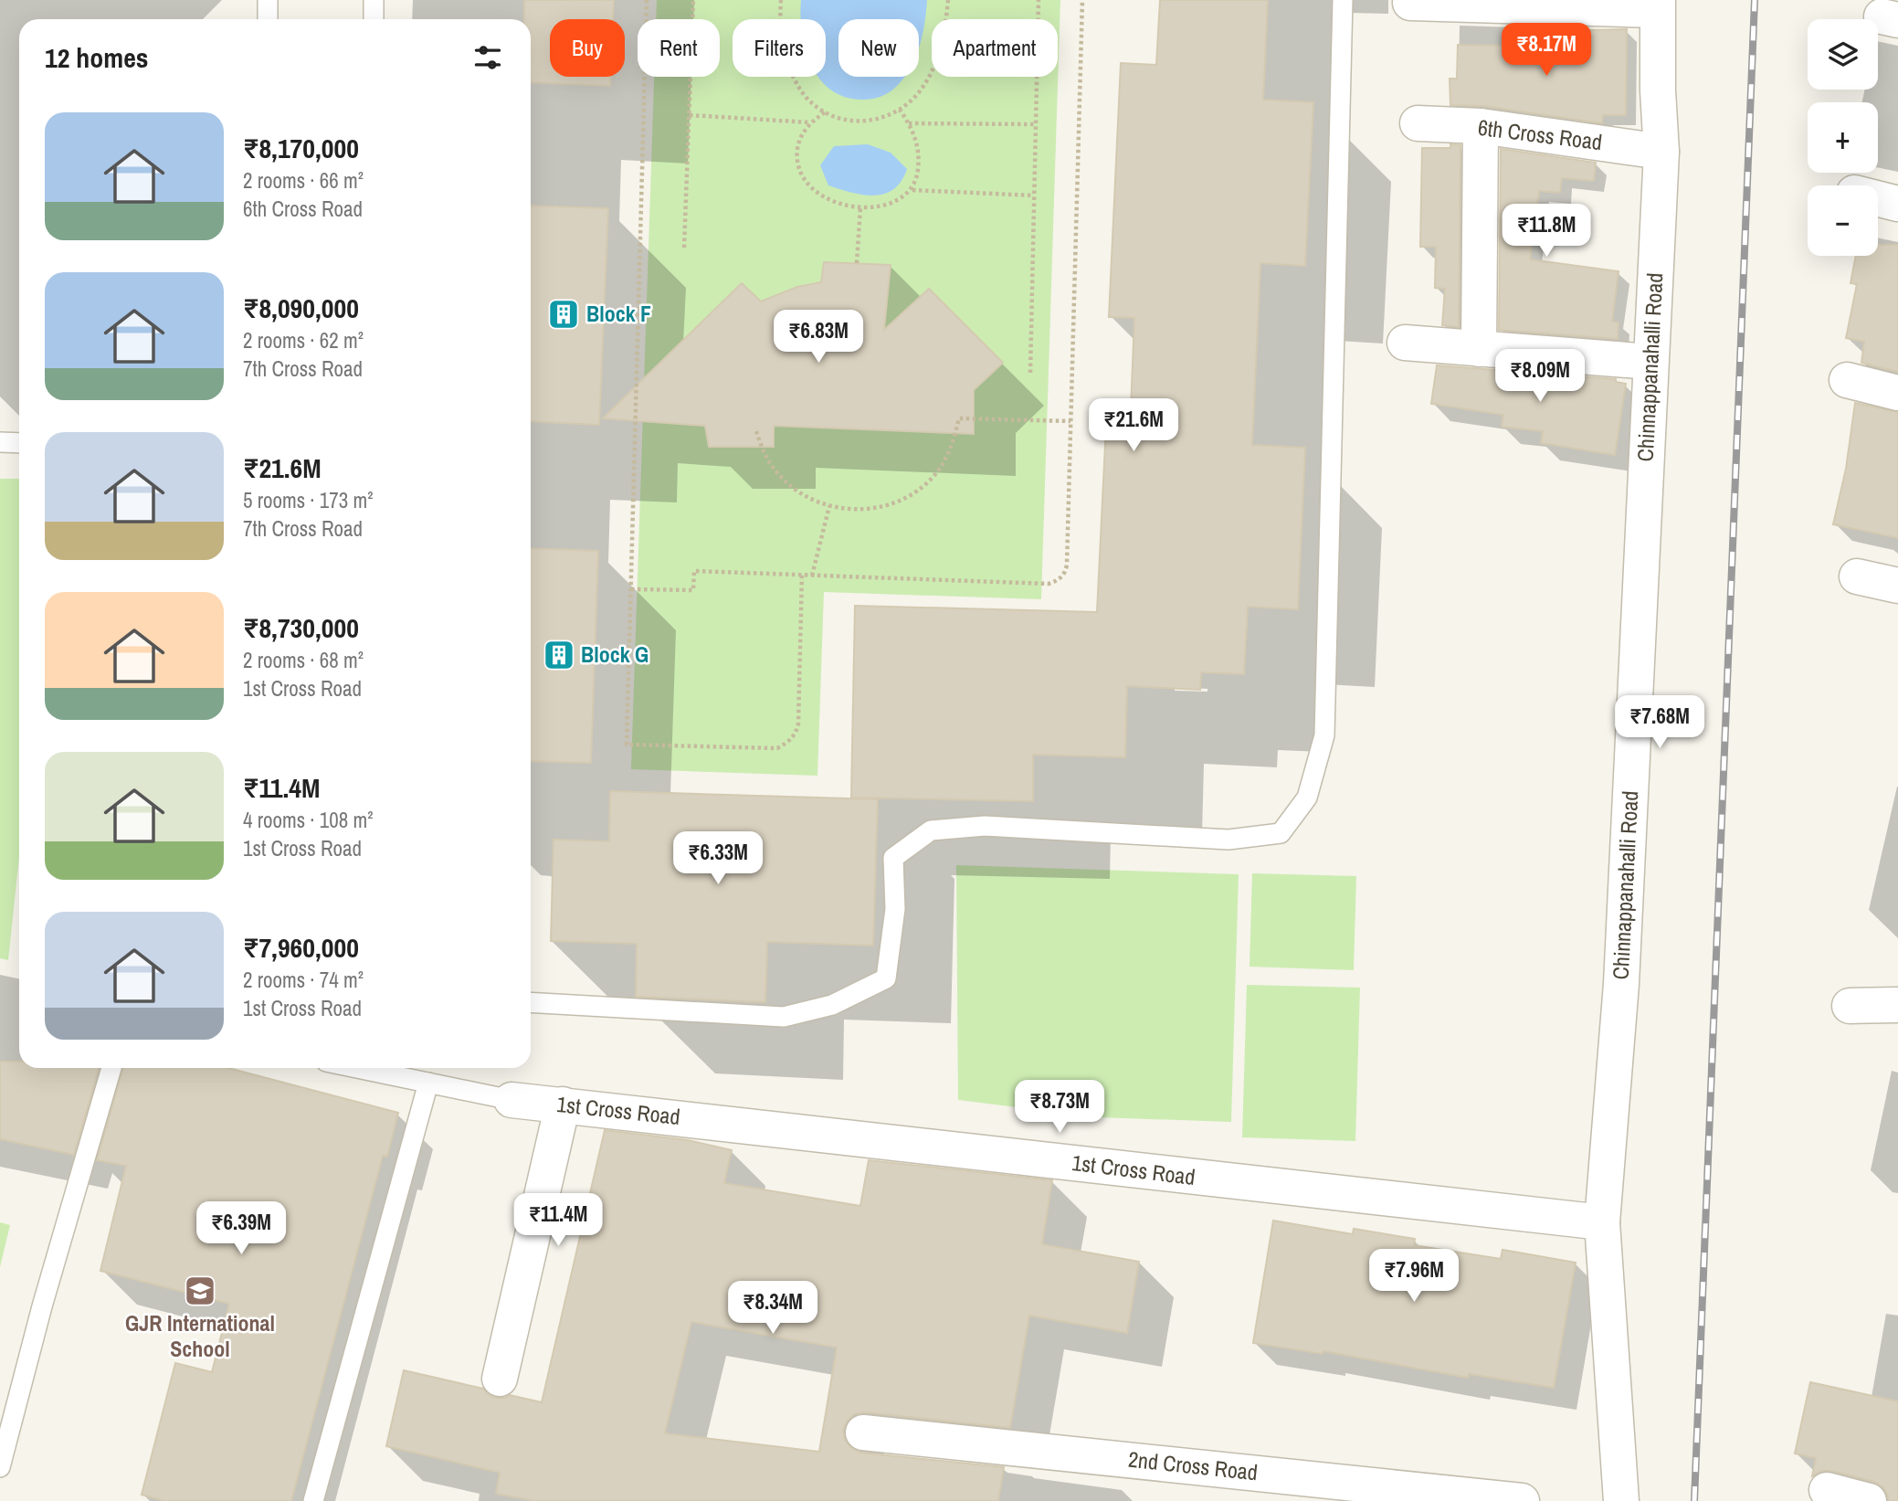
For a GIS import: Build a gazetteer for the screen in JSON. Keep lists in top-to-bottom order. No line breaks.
{"streets":{"street":["6th Cross Road","Chinnappanahalli Road","1st Cross Road","2nd Cross Road"]},"crossings":[["6th Cross Road","Chinnappanahalli Road"],["Chinnappanahalli Road","1st Cross Road"]],"places":{"building":["Block F","Block G"],"school or university":["GJR International School"]},"page":{"map_buttons":["+","−"],"chip":["Buy","Rent","Filters","New","Apartment"],"heading":"12 homes","price":["₹8.17M","₹11.8M","₹6.83M","₹8.09M","₹21.6M","₹7.68M","₹6.33M","₹8.73M","₹11.4M","₹6.39M","₹7.96M","₹8.34M"],"list":[{"name":"₹8,170,000","note":"2 rooms · 66 m² · 6th Cross Road"},{"name":"₹8,090,000","note":"2 rooms · 62 m² · 7th Cross Road"},{"name":"₹21.6M","note":"5 rooms · 173 m² · 7th Cross Road"},{"name":"₹8,730,000","note":"2 rooms · 68 m² · 1st Cross Road"},{"name":"₹11.4M","note":"4 rooms · 108 m² · 1st Cross Road"},{"name":"₹7,960,000","note":"2 rooms · 74 m² · 1st Cross Road"}]}}
